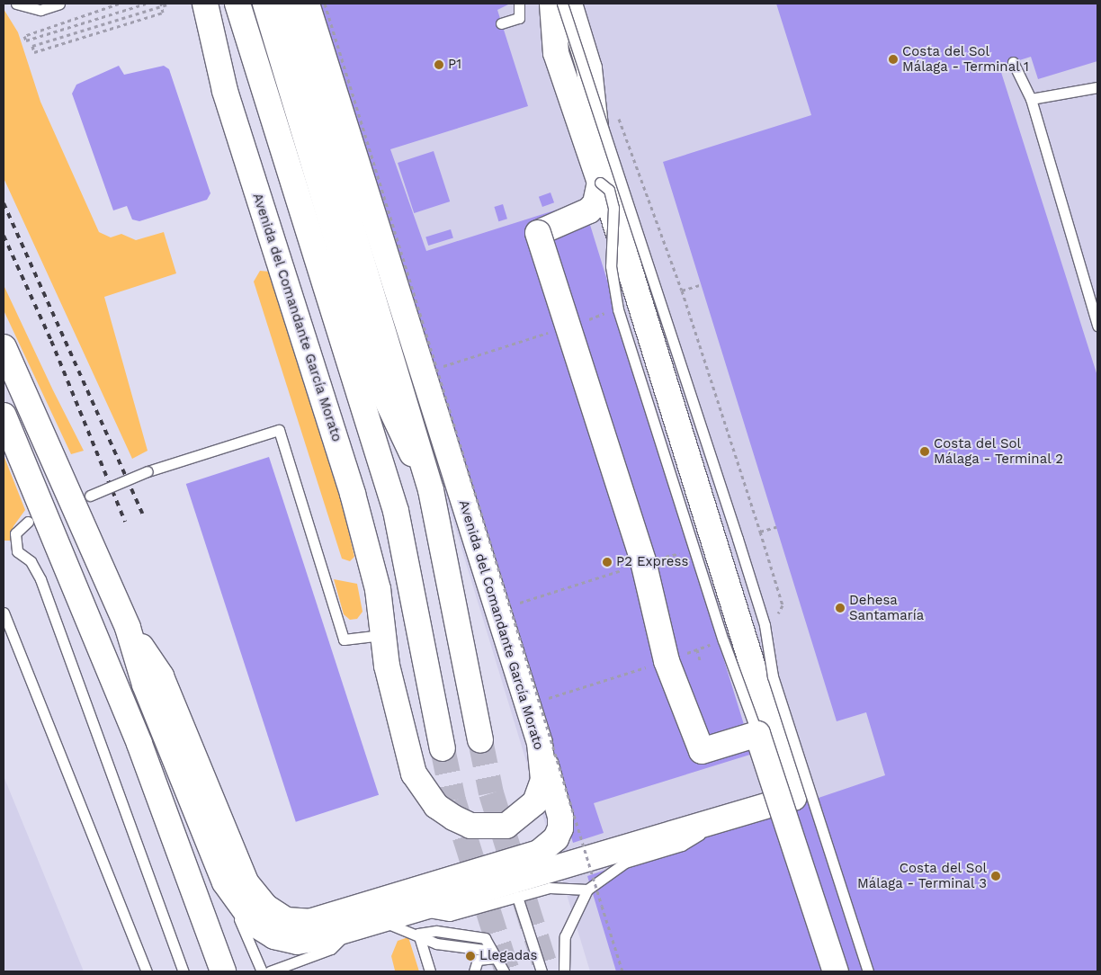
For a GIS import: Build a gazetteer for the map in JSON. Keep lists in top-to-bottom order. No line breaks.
{"streets":{"street":["Avenida del Comandante García Morato"]},"places":["Costa del Sol Málaga - Terminal 1","P1","Costa del Sol Málaga - Terminal 2","P2 Express","Dehesa Santamaría","Costa del Sol Málaga - Terminal 3","Llegadas"]}
